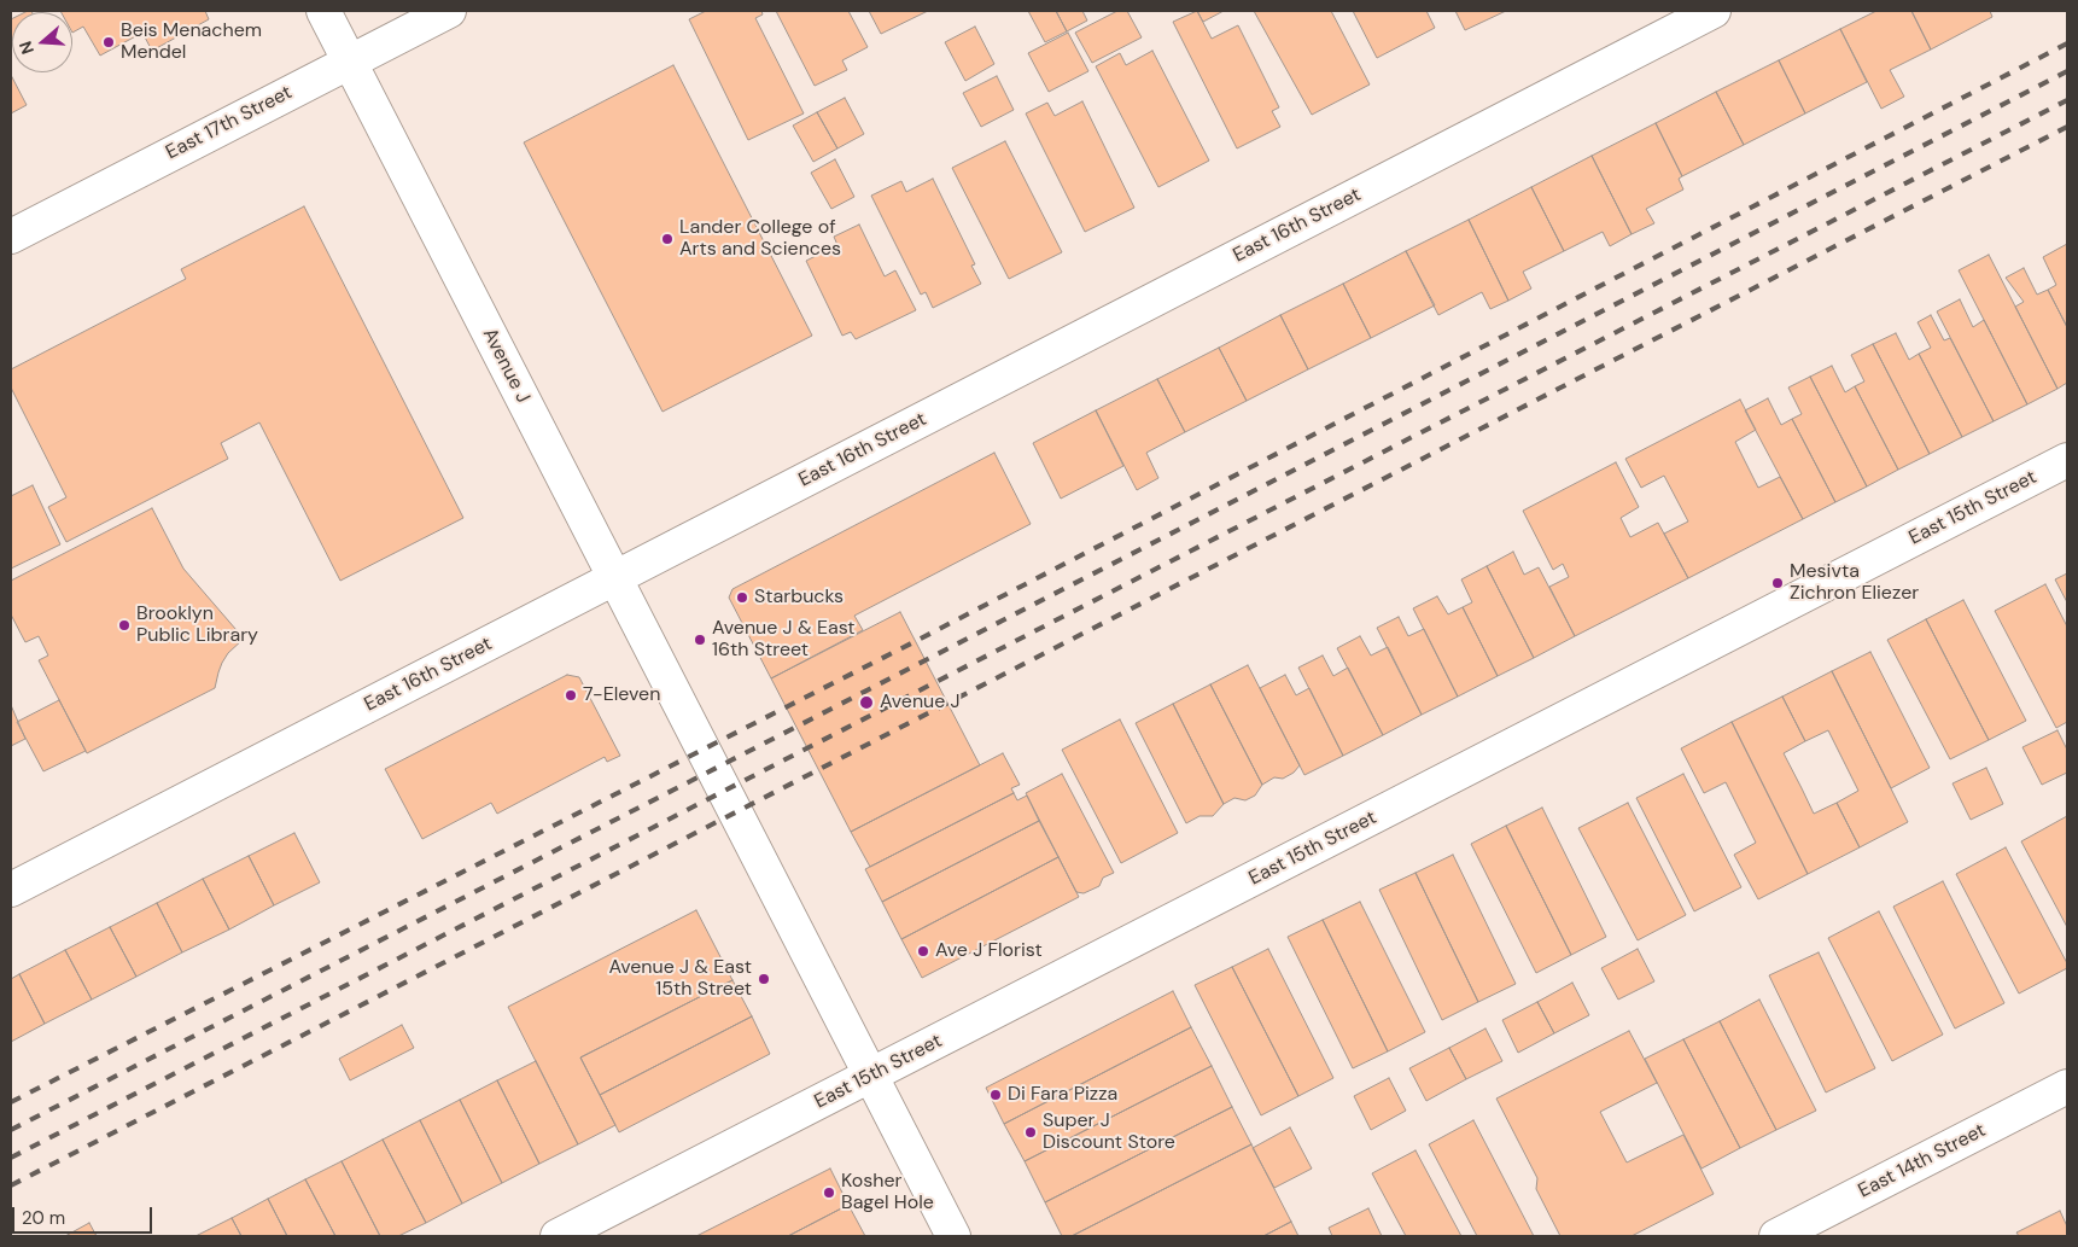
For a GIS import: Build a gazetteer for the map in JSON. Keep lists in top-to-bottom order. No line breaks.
{"streets":{"street":["East 17th Street","East 16th Street","Avenue J","East 15th Street","East 14th Street"]},"crossings":[["East 17th Street","Avenue J"],["East 16th Street","Avenue J"],["Avenue J","East 15th Street"]],"places":["Beis Menachem Mendel","Lander College of Arts and Sciences","Mesivta Zichron Eliezer","Starbucks","Brooklyn Public Library","Avenue J & East 16th Street","7-Eleven","Avenue J","Ave J Florist","Avenue J & East 15th Street","Di Fara Pizza","Super J Discount Store","Kosher Bagel Hole"],"scale_bar":"20 m","north":"left"}
